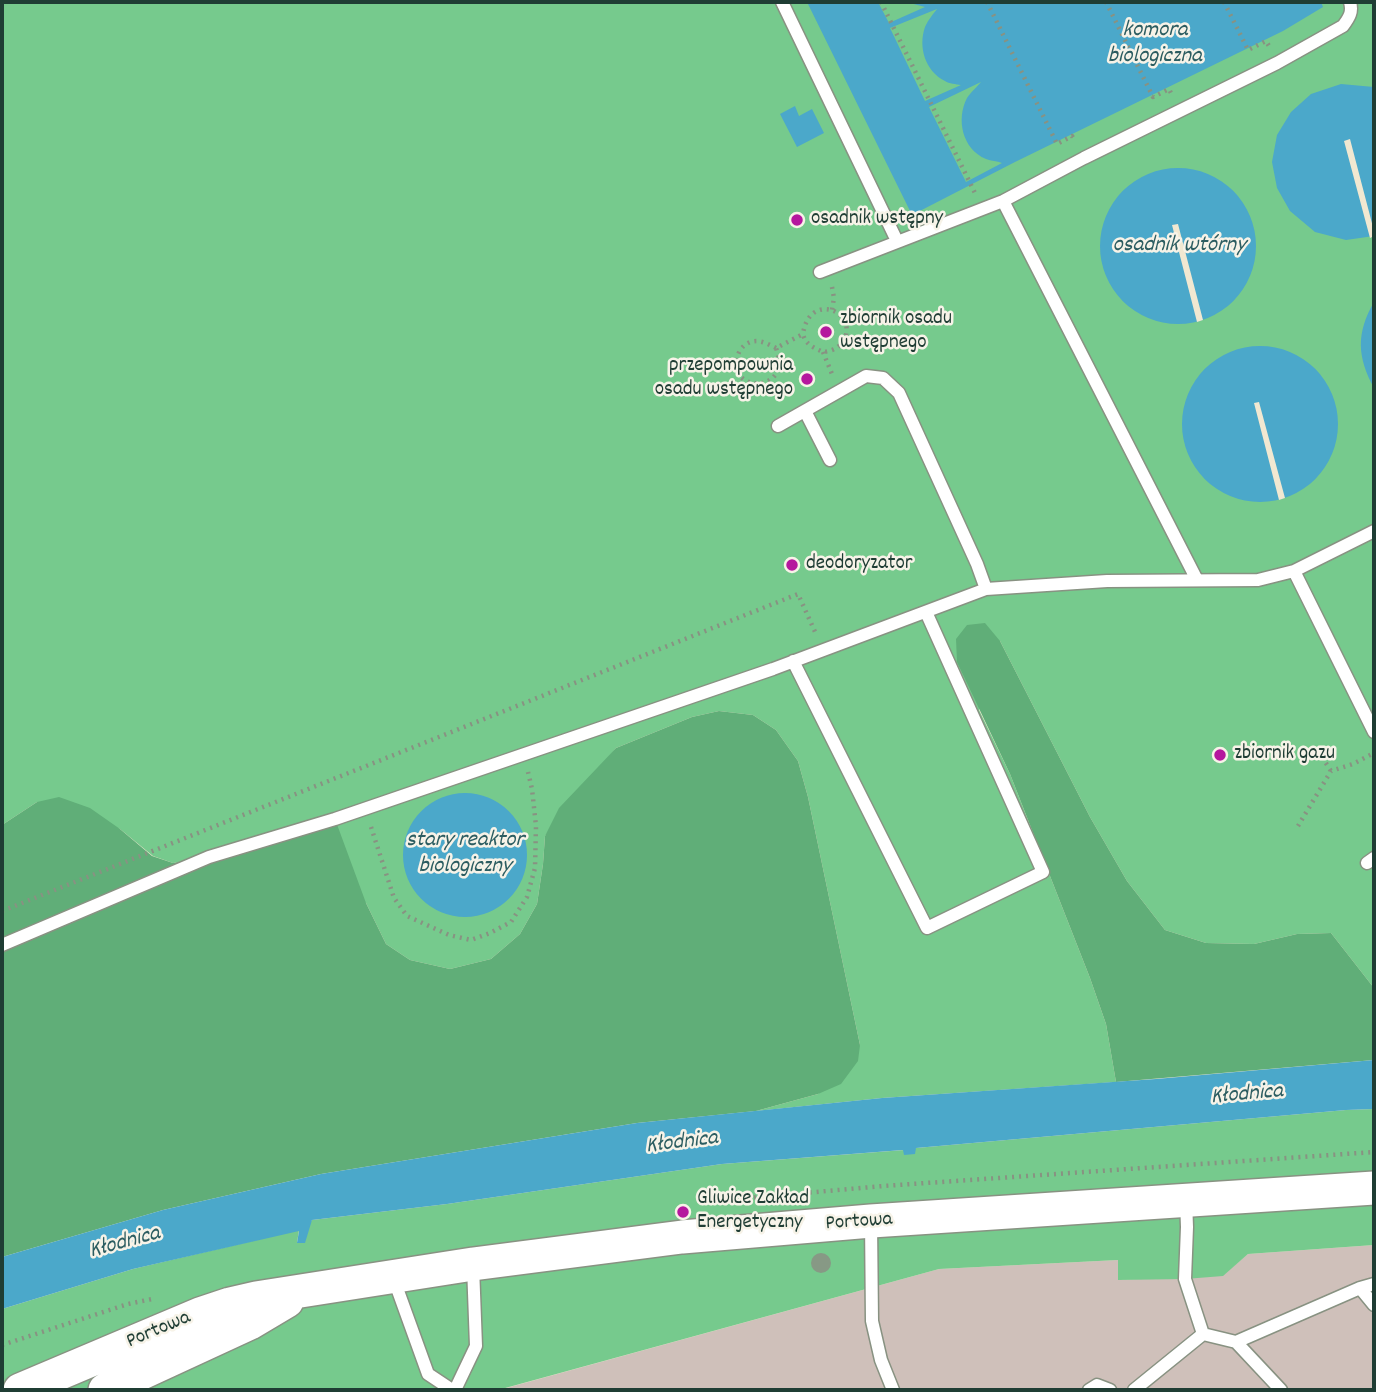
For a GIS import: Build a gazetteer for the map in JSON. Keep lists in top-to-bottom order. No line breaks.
{"streets":{"street":["Portowa"]},"water":["komora biologiczna","osadnik wtórny","stary reaktor biologiczny","Kłodnica"],"places":["osadnik wstępny","zbiornik osadu wstępnego","przepompownia osadu wstępnego","deodoryzator","zbiornik gazu","Gliwice Zakład Energetyczny"]}
